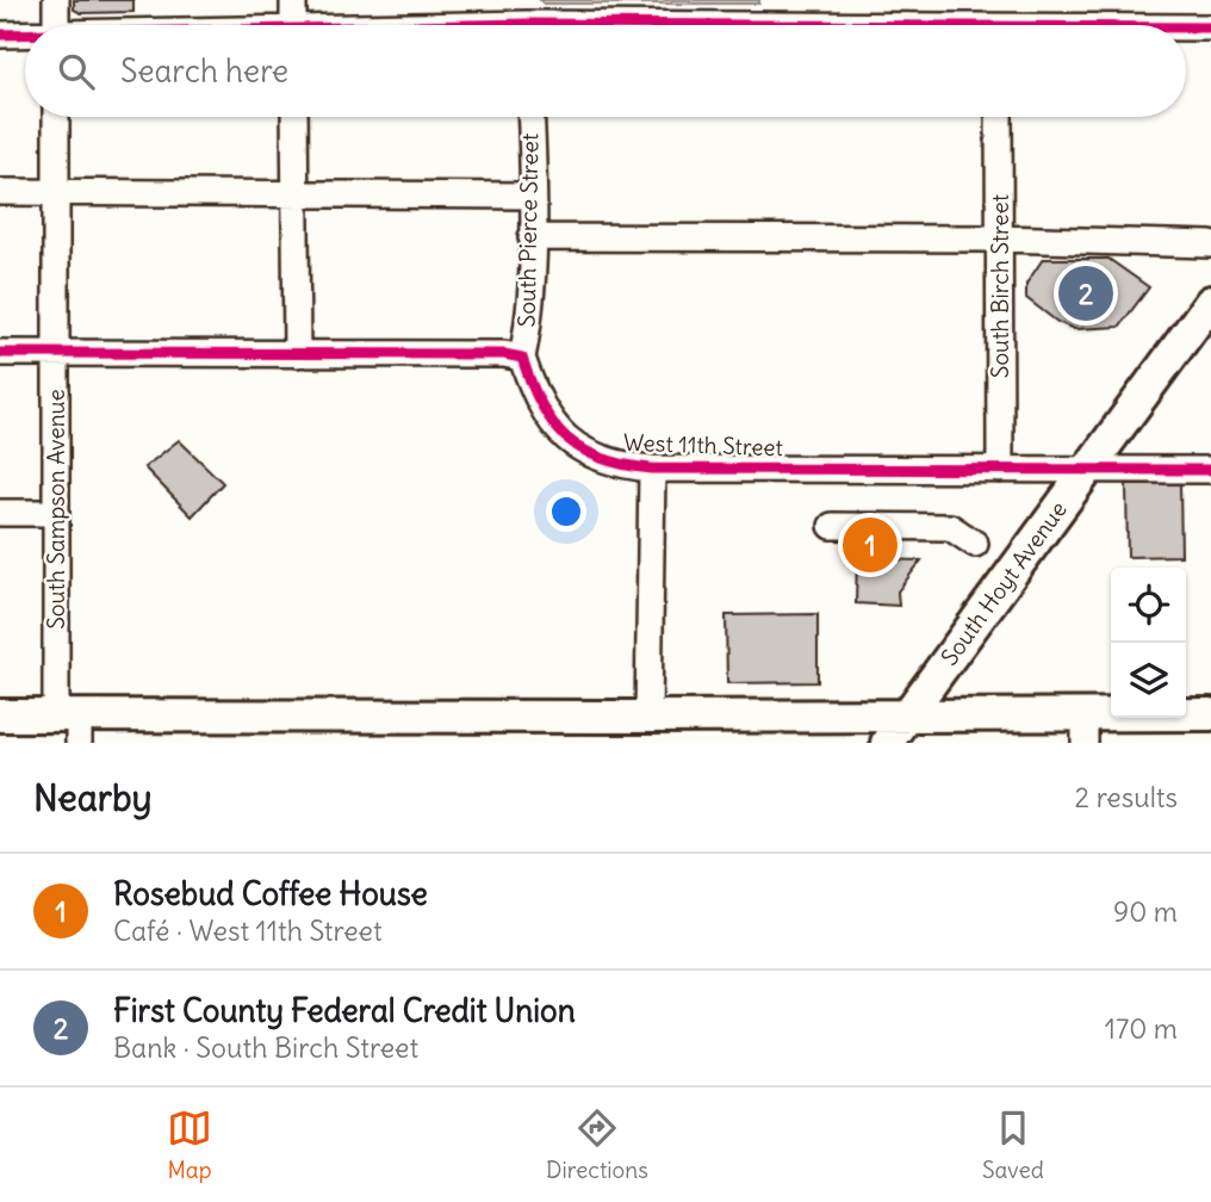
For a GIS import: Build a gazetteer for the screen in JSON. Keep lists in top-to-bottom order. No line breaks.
{"streets":{"main road":["South Hoyt Avenue"],"street":["South Pierce Street","South Birch Street","West 11th Street","South Sampson Avenue"]},"crossings":[["South Pierce Street","West 11th Street"],["South Birch Street","West 11th Street"],["West 11th Street","South Hoyt Avenue"]],"page":{"search":"Search here","pins":["2","1"],"heading":["Nearby","2 results"],"list":[{"mark":"1","name":"Rosebud Coffee House","note":"Café · West 11th Street","value":"90 m"},{"mark":"2","name":"First County Federal Credit Union","note":"Bank · South Birch Street","value":"170 m"}],"nav":["Map","Directions","Saved"]}}
